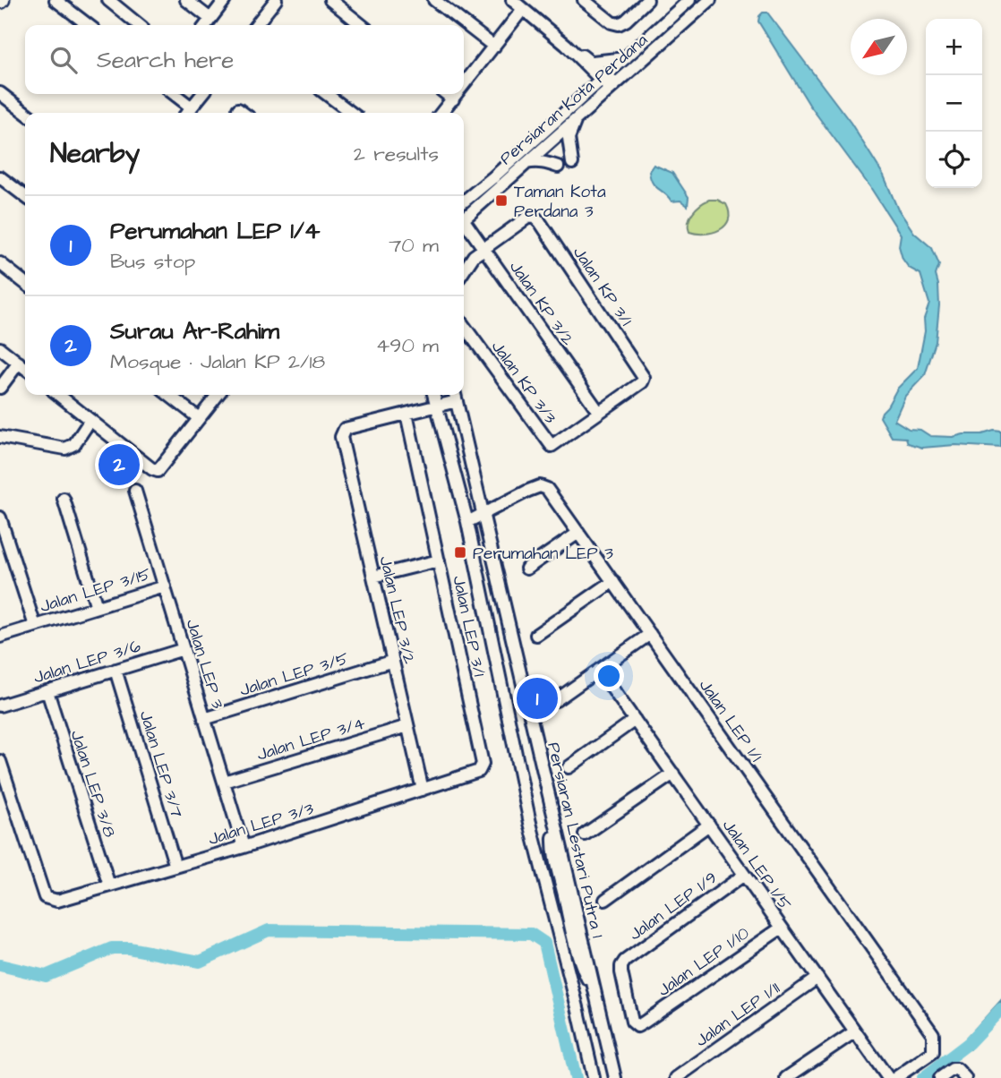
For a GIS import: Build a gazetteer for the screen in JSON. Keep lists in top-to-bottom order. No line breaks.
{"streets":{"street":["Persiaran Kota Perdana","Jalan KP 3/1","Jalan KP 3/2","Jalan KP 3/3","Jalan LEP 3/15","Jalan LEP 3/2","Jalan LEP 3/1","Jalan LEP 3/6","Jalan LEP 3","Jalan LEP 3/5","Jalan LEP 1/1","Jalan LEP 3/4","Jalan LEP 3/7","Jalan LEP 3/8","Jalan LEP 3/3","Persiaran Lestari Putra 1","Jalan LEP 1/5","Jalan LEP 1/9","Jalan LEP 1/10","Jalan LEP 1/11"]},"crossings":[["Jalan KP 3/1","Jalan KP 3/2"],["Jalan KP 3/1","Jalan KP 3/3"],["Jalan KP 3/2","Jalan KP 3/3"],["Jalan LEP 3/15","Jalan LEP 3"],["Jalan LEP 3/2","Jalan LEP 3/1"],["Jalan LEP 3/2","Jalan LEP 3/5"],["Jalan LEP 3/2","Jalan LEP 3/4"],["Jalan LEP 3/2","Jalan LEP 3/3"],["Jalan LEP 3/1","Jalan LEP 3/3"],["Jalan LEP 3/6","Jalan LEP 3"],["Jalan LEP 3/6","Jalan LEP 3/7"],["Jalan LEP 3/6","Jalan LEP 3/8"],["Jalan LEP 3","Jalan LEP 3/5"],["Jalan LEP 3","Jalan LEP 3/4"],["Jalan LEP 3","Jalan LEP 3/3"],["Jalan LEP 1/1","Persiaran Lestari Putra 1"],["Jalan LEP 3/7","Jalan LEP 3/3"],["Jalan LEP 3/8","Jalan LEP 3/3"],["Jalan LEP 1/5","Jalan LEP 1/9"],["Jalan LEP 1/5","Jalan LEP 1/10"],["Jalan LEP 1/5","Jalan LEP 1/11"],["Jalan LEP 1/9","Jalan LEP 1/10"]],"places":{"transit":["Taman Kota Perdana 3","Perumahan LEP 3"]},"north":"bottom left","page":{"map_buttons":["+","−"],"search":"Search here","heading":["Nearby","2 results"],"list":[{"mark":"1","name":"Perumahan LEP 1/4","note":"Bus stop","value":"70 m"},{"mark":"2","name":"Surau Ar-Rahim","note":"Mosque · Jalan KP 2/18","value":"490 m"}],"pins":["2","1"]}}
